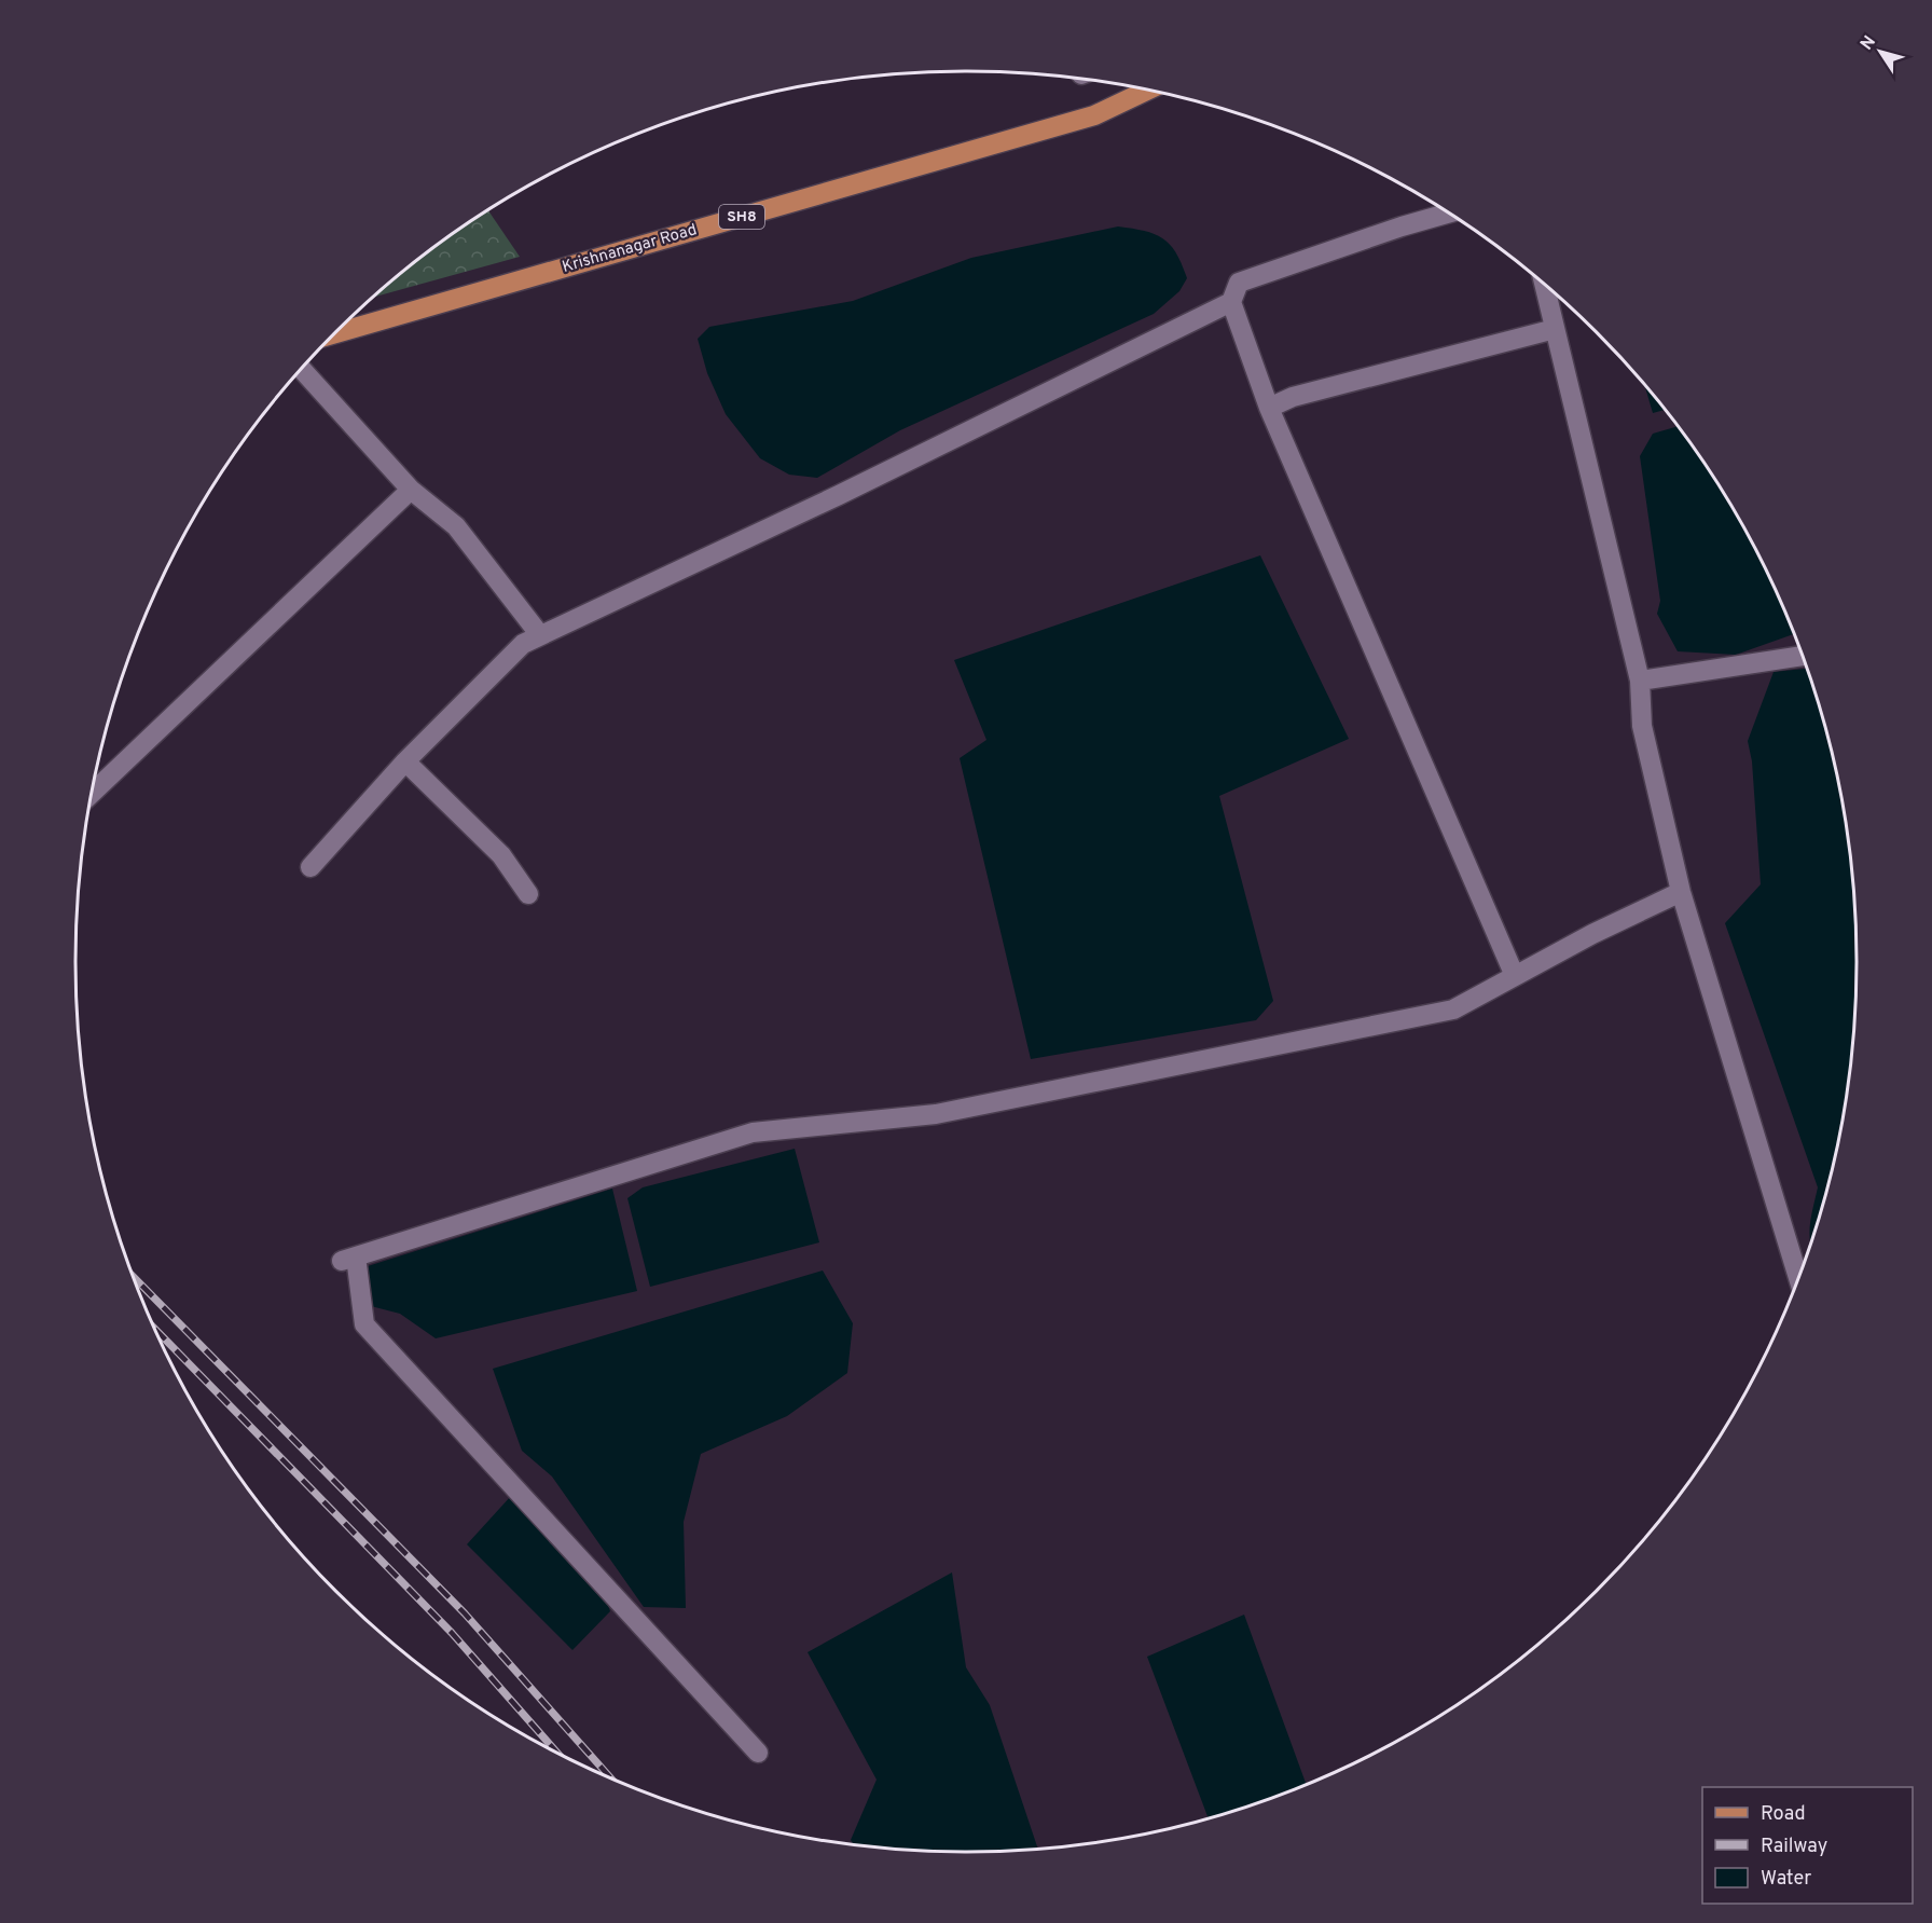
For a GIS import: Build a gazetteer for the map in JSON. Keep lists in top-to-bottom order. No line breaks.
{"streets":{"main road":["SH8","Krishnanagar Road"]},"legend":["Road","Railway","Water"],"north":"top left"}
